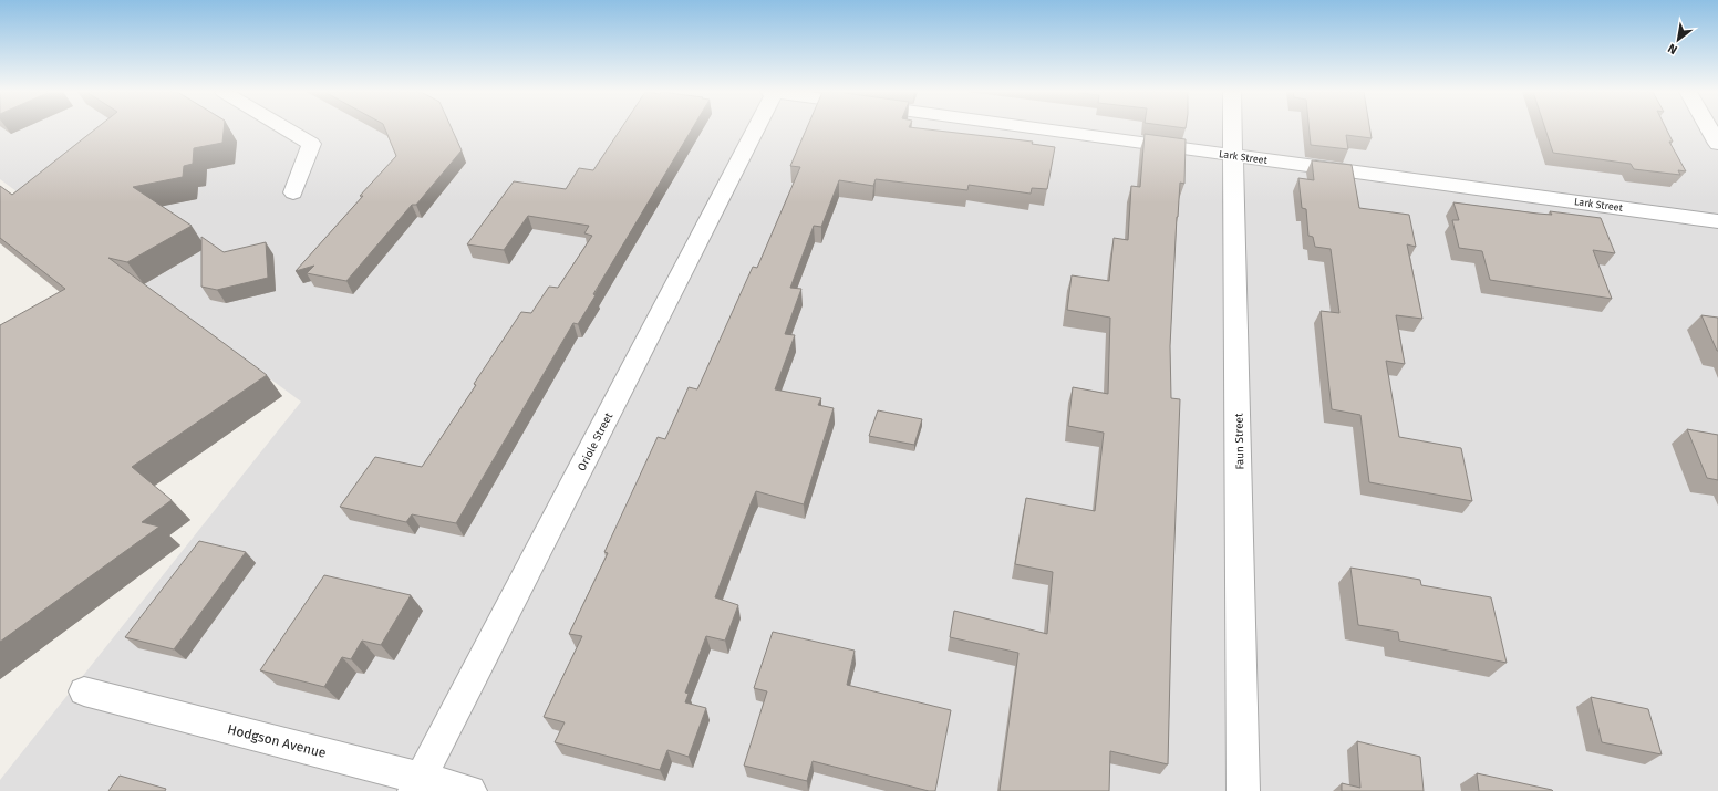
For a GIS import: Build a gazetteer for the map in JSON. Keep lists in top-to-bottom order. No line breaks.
{"streets":{"street":["Lark Street","Oriole Street","Faun Street","Hodgson Avenue"]},"crossings":[["Lark Street","Faun Street"],["Oriole Street","Hodgson Avenue"]],"north":"bottom left"}
